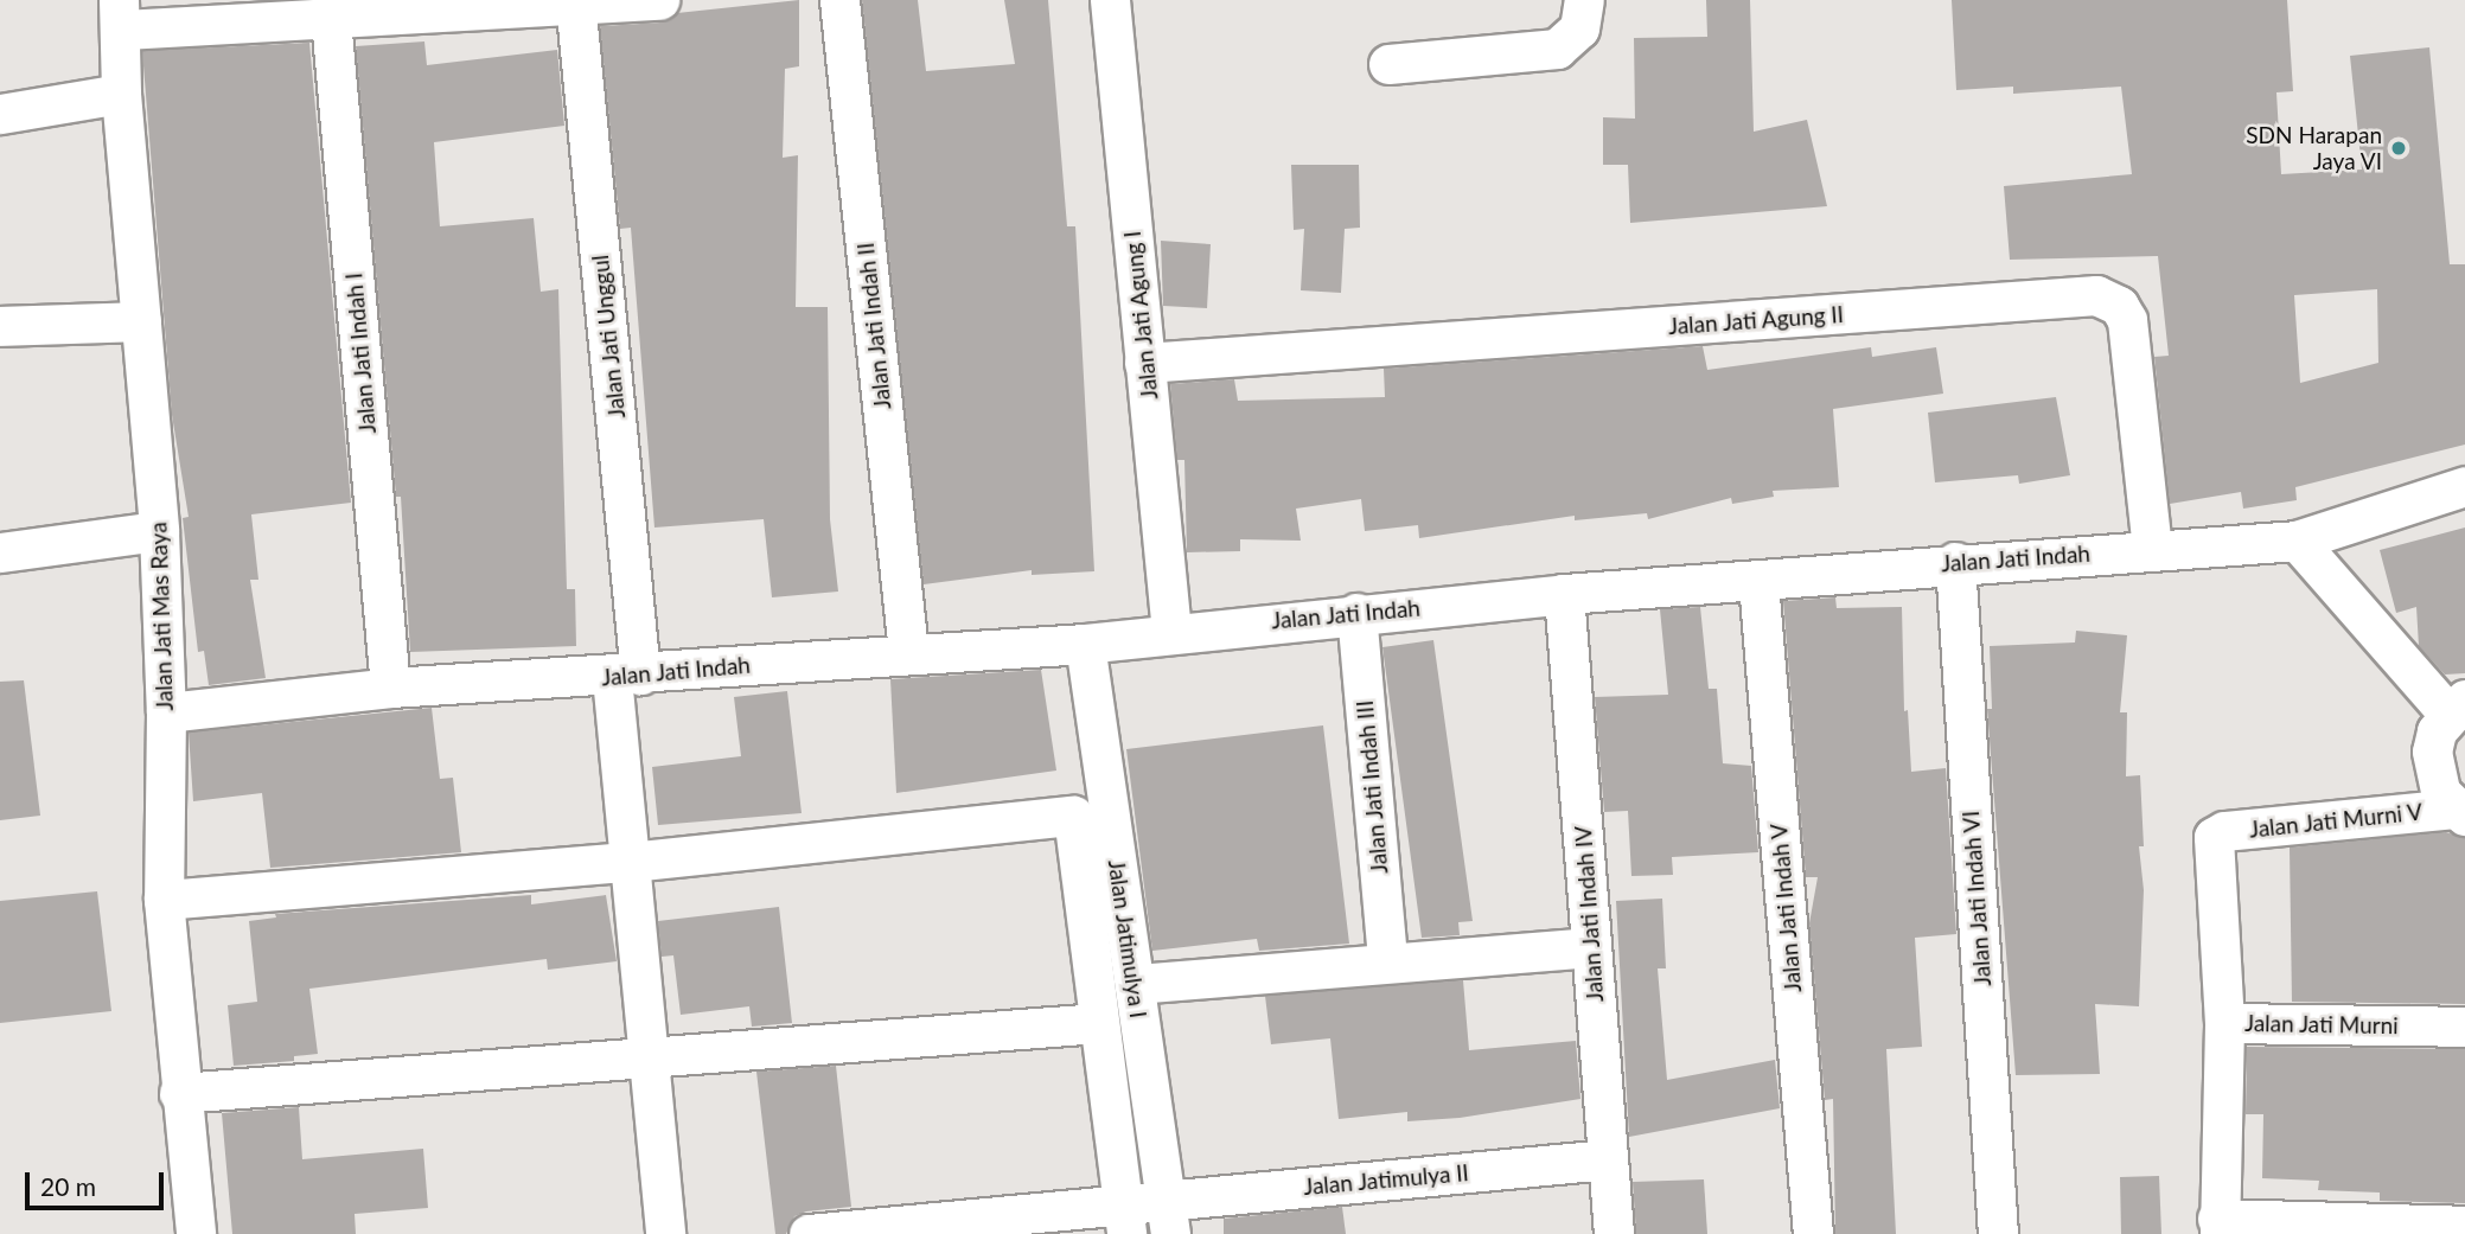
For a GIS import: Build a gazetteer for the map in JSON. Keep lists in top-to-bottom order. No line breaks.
{"streets":{"street":["Jalan Jati Agung I","Jalan Jati Agung II","Jalan Jati Indah II","Jalan Jati Unggul","Jalan Jati Indah I","Jalan Jati Indah","Jalan Jati Mas Raya","Jalan Jati Indah III","Jalan Jati Murni V","Jalan Jati Indah VI","Jalan Jati Indah V","Jalan Jati Indah IV","Jalan Jatimulya I","Jalan Jati Murni","Jalan Jatimulya II"]},"crossings":[["Jalan Jati Agung I","Jalan Jati Agung II"],["Jalan Jati Agung I","Jalan Jati Indah"],["Jalan Jati Agung II","Jalan Jati Indah"],["Jalan Jati Indah II","Jalan Jati Indah"],["Jalan Jati Unggul","Jalan Jati Indah"],["Jalan Jati Indah I","Jalan Jati Indah"],["Jalan Jati Indah","Jalan Jati Mas Raya"],["Jalan Jati Indah","Jalan Jati Indah III"],["Jalan Jati Indah","Jalan Jati Indah VI"],["Jalan Jati Indah","Jalan Jati Indah V"],["Jalan Jati Indah","Jalan Jati Indah IV"],["Jalan Jati Indah","Jalan Jatimulya I"],["Jalan Jati Murni V","Jalan Jati Murni"],["Jalan Jati Indah IV","Jalan Jatimulya II"],["Jalan Jatimulya I","Jalan Jatimulya II"]],"places":["SDN Harapan Jaya VI"],"scale_bar":"20 m"}
